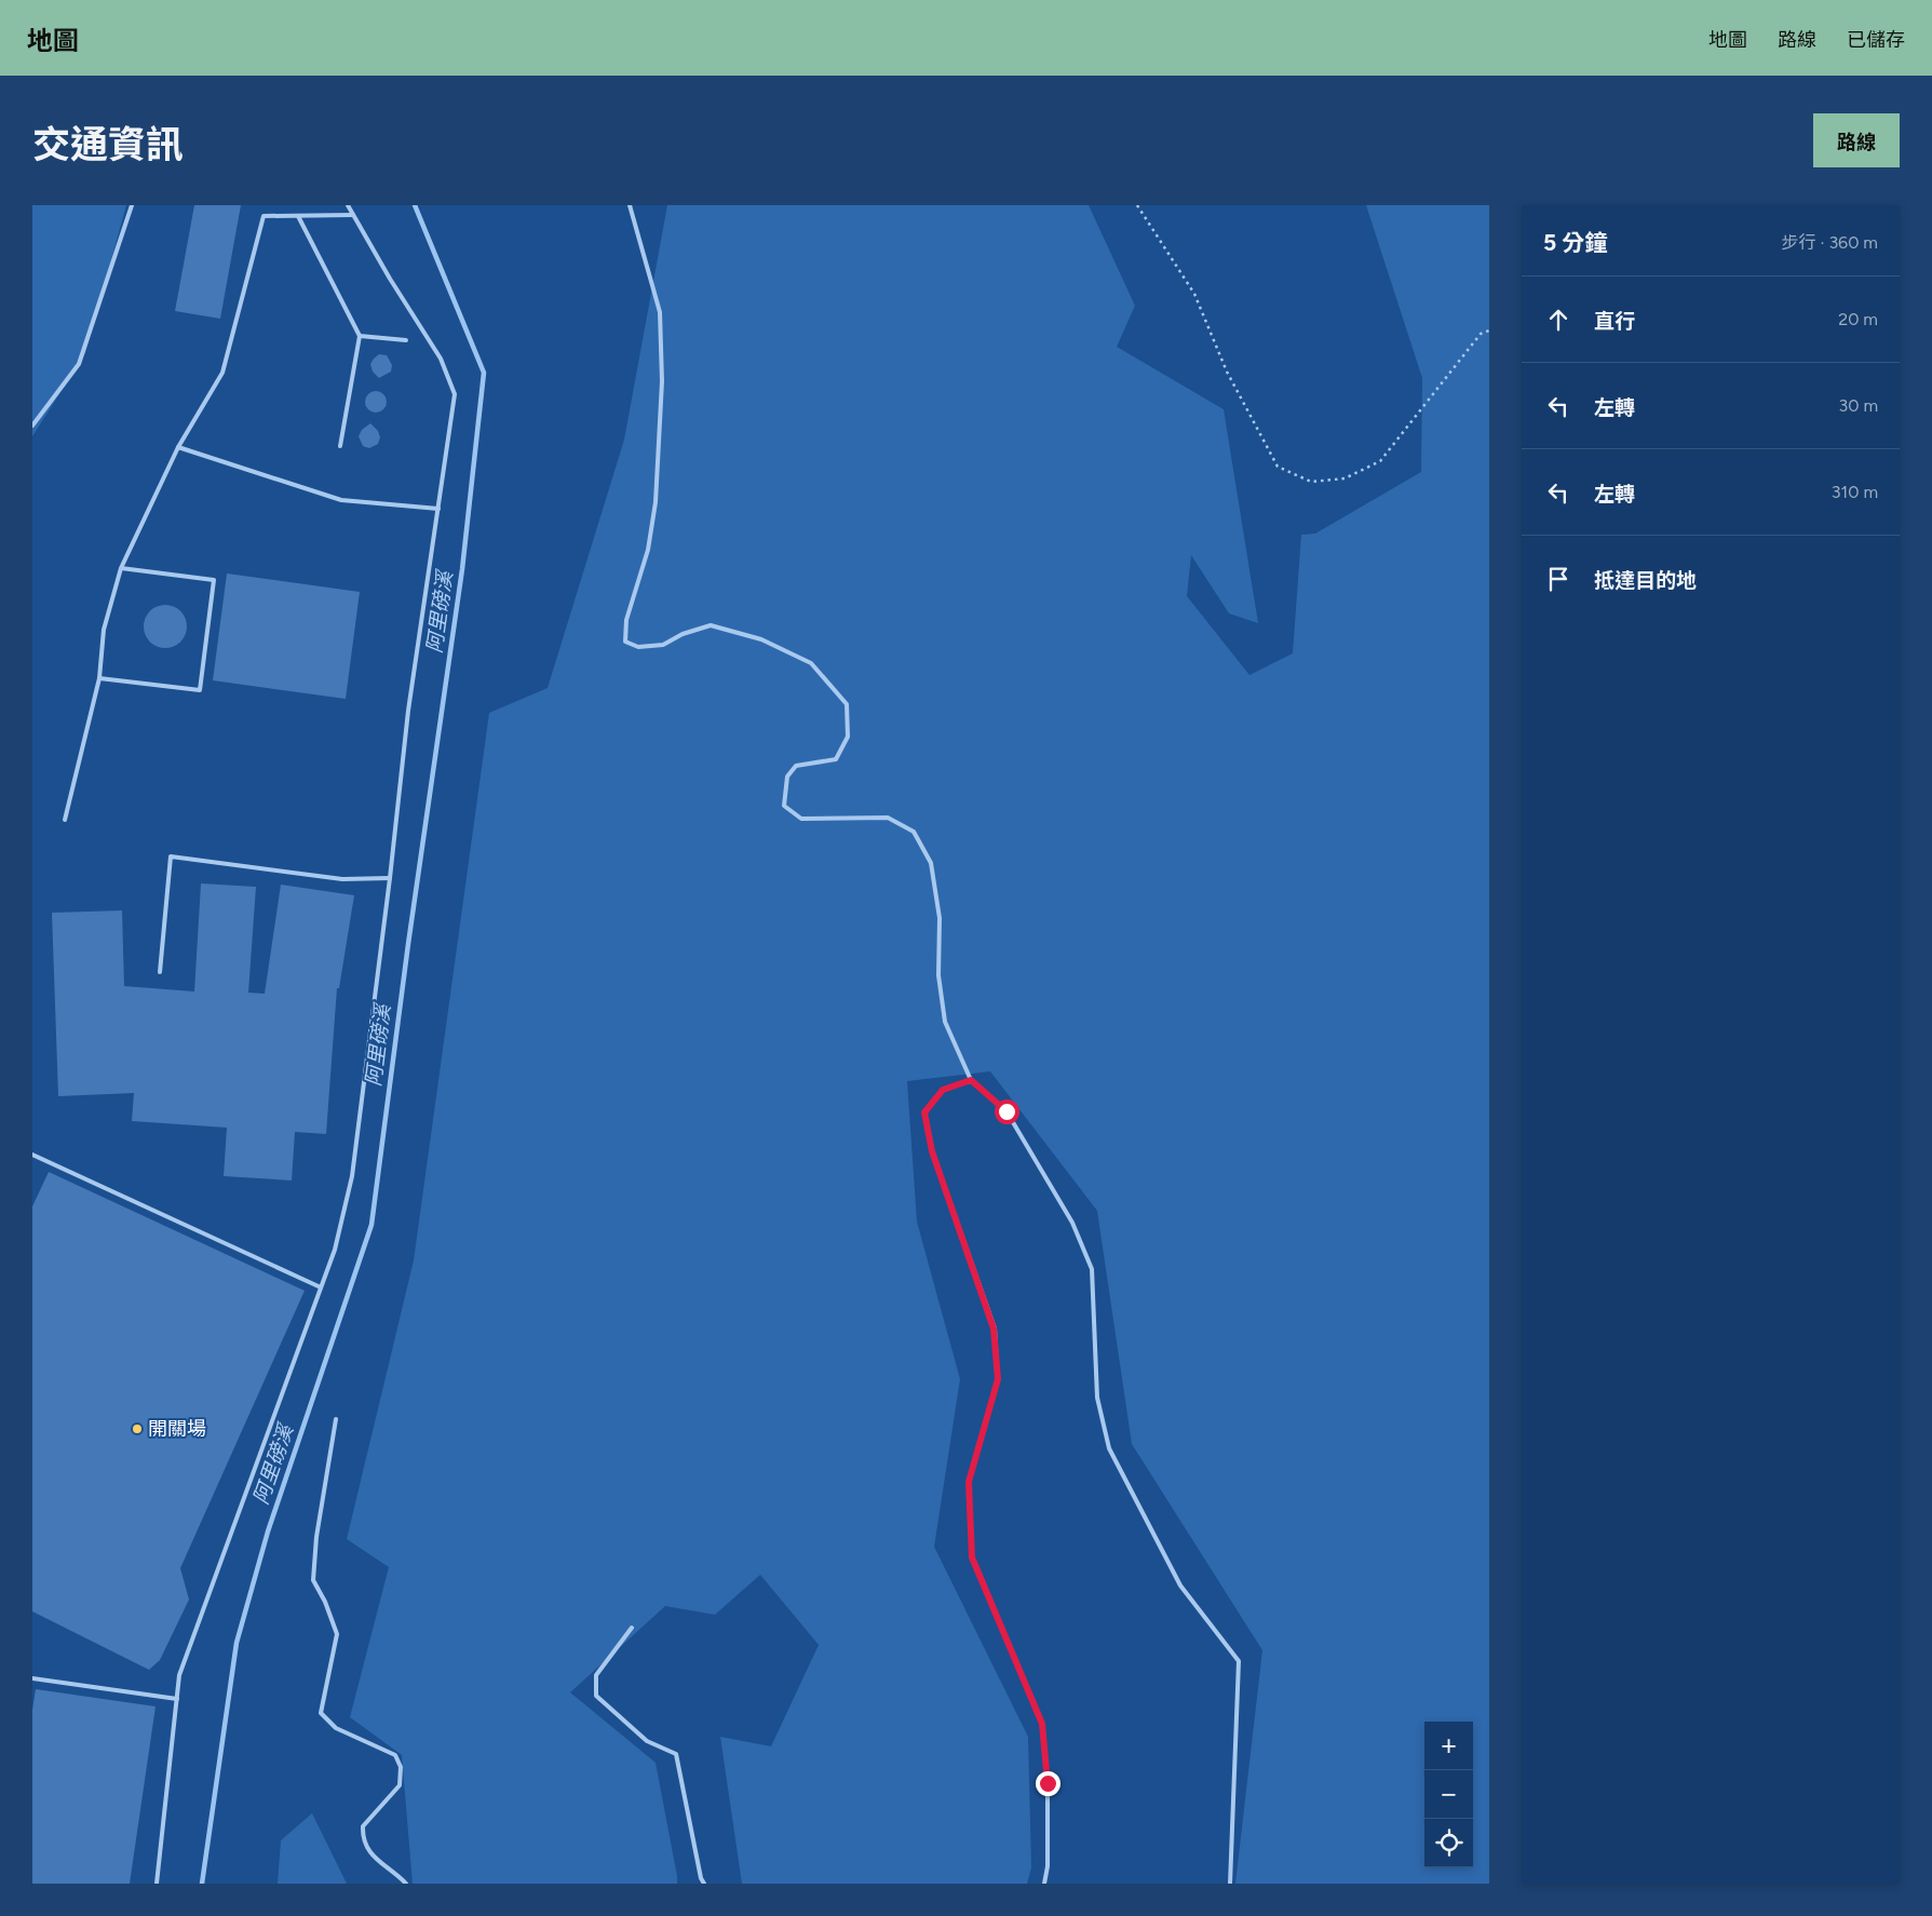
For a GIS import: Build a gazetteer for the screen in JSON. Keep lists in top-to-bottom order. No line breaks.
{"water":["阿里磅溪"],"places":["開關場"],"page":{"header":"地圖","nav":["地圖","路線","已儲存"],"title":"交通資訊","buttons":"路線","heading":["5 分鐘","步行 · 360 m"],"list":[["直行","20 m"],["左轉","30 m"],["左轉","310 m"],"抵達目的地"],"map_buttons":["+","−"]}}
